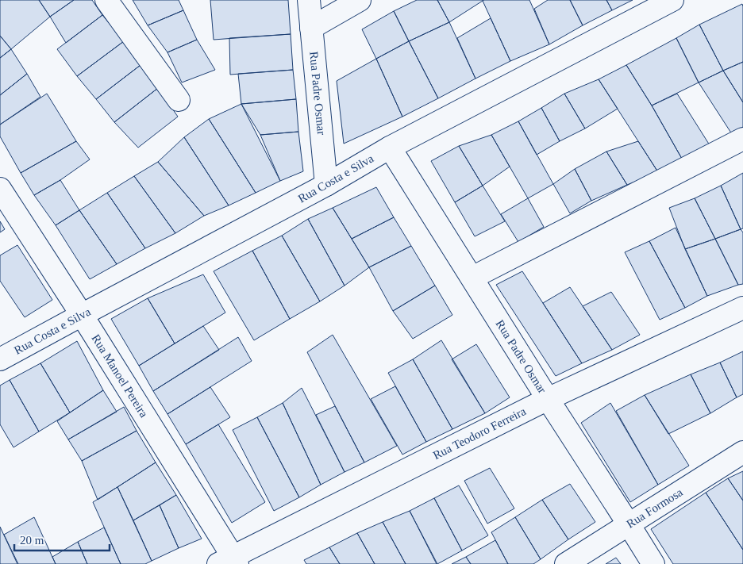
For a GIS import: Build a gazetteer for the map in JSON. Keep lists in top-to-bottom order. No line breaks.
{"streets":{"street":["Rua Padre Osmar","Rua Costa e Silva","Rua Manoel Pereira","Rua Teodoro Ferreira","Rua Formosa"]},"crossings":[["Rua Padre Osmar","Rua Costa e Silva"],["Rua Padre Osmar","Rua Teodoro Ferreira"],["Rua Padre Osmar","Rua Formosa"],["Rua Costa e Silva","Rua Manoel Pereira"],["Rua Manoel Pereira","Rua Teodoro Ferreira"]],"scale_bar":"20 m"}
